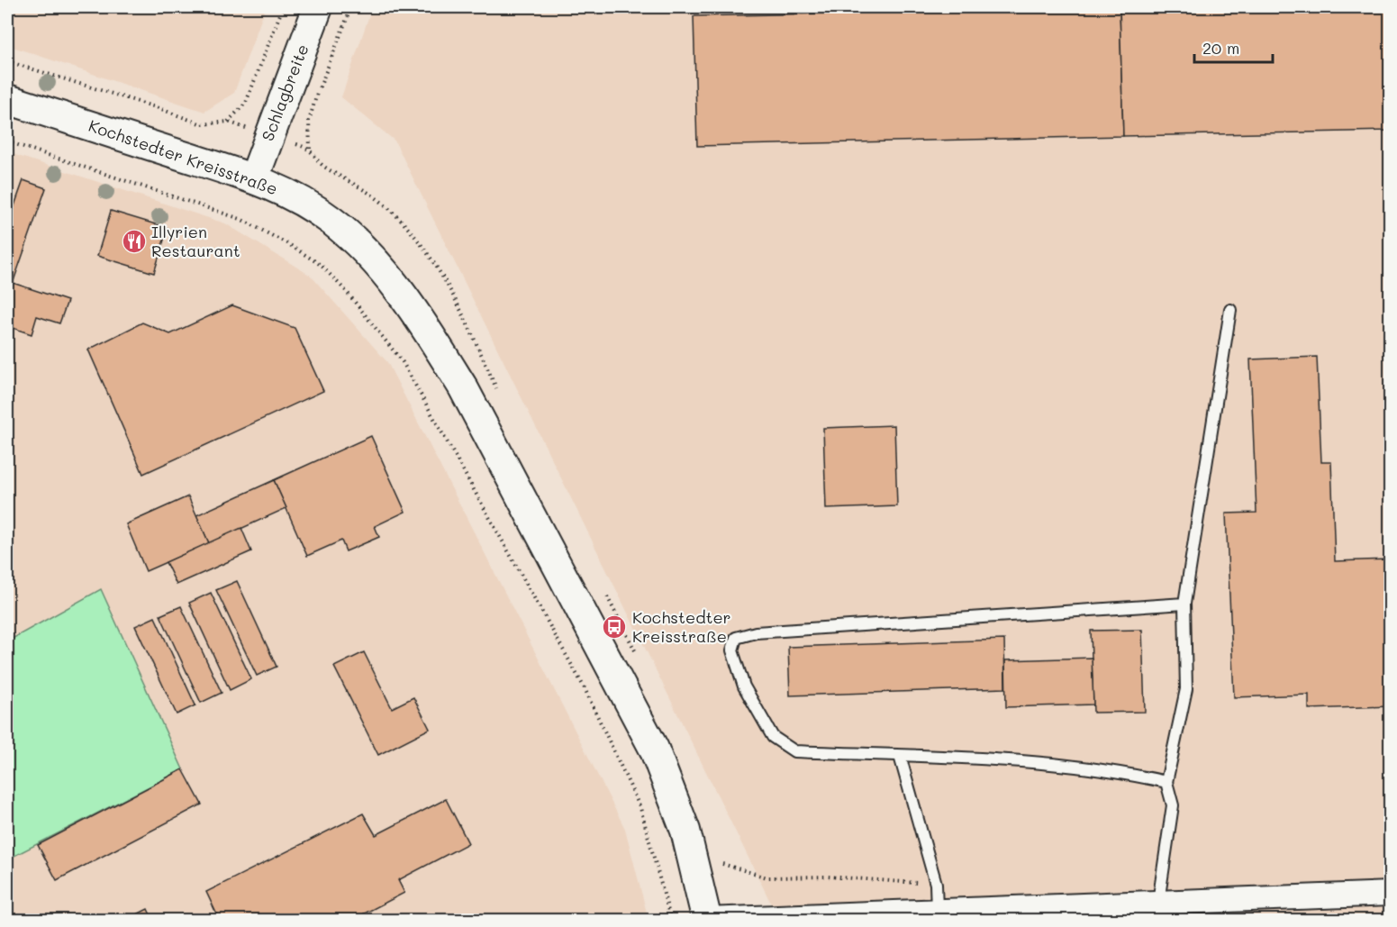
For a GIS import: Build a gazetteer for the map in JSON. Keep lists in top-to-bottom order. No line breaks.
{"streets":{"street":["Schlagbreite","Kochstedter Kreisstraße"]},"crossings":[["Schlagbreite","Kochstedter Kreisstraße"]],"places":{"restaurant":["Illyrien Restaurant"],"bus stop":["Kochstedter Kreisstraße"]},"scale_bar":"20 m"}
